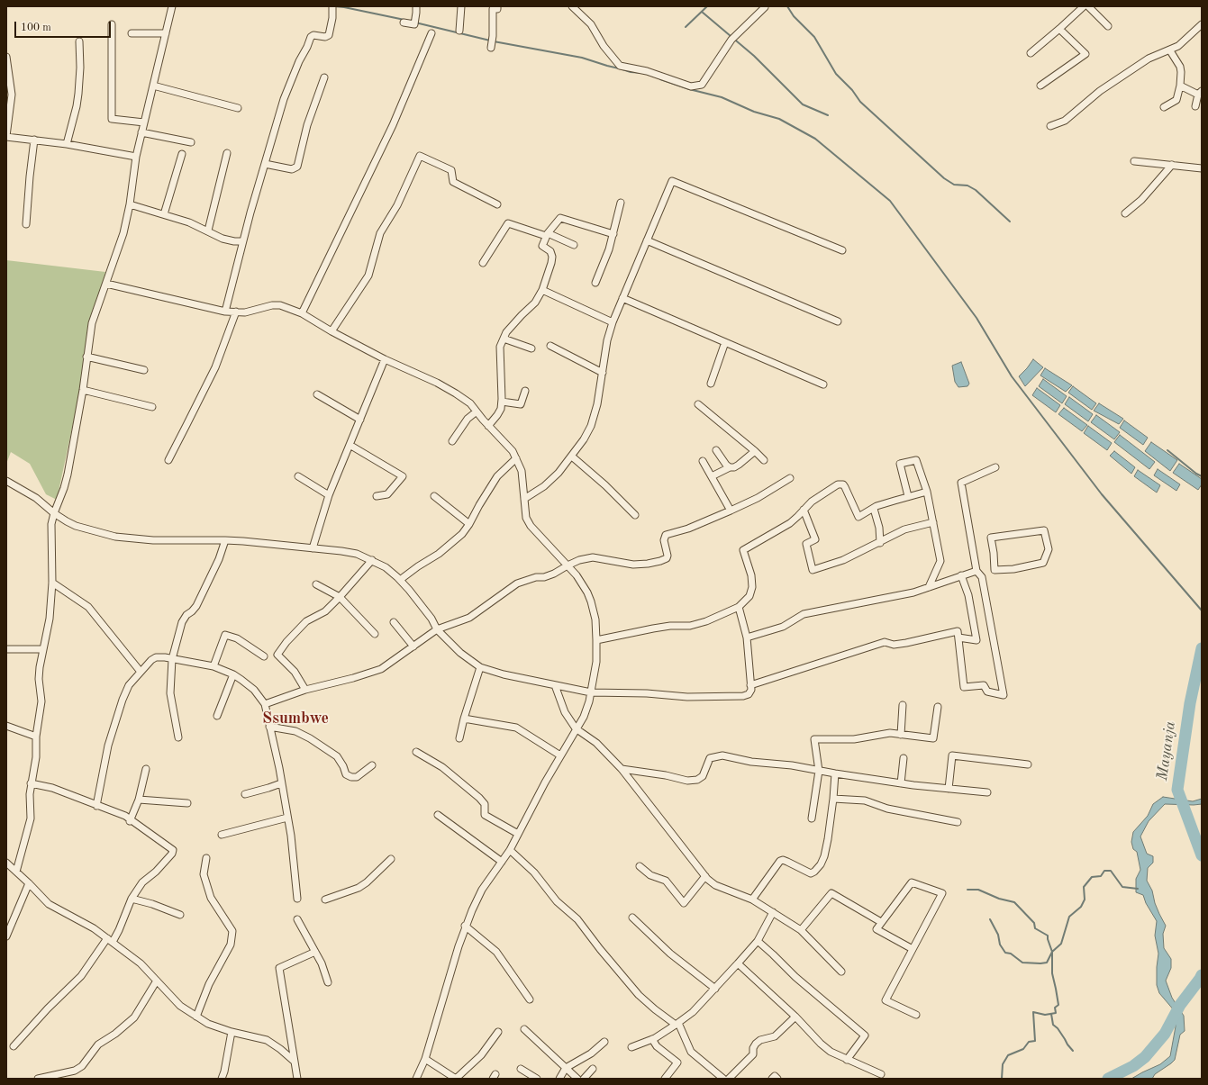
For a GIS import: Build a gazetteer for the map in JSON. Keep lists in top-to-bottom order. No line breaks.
{"districts":["Ssumbwe"],"water":["Mayanja"],"scale_bar":"100 m"}
